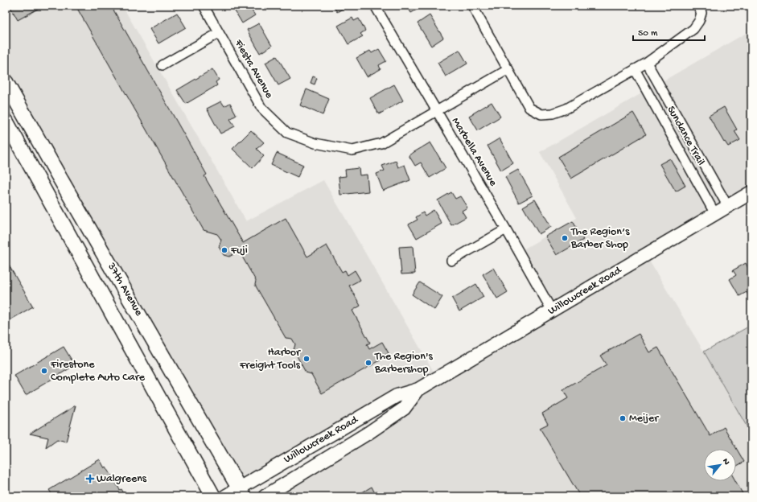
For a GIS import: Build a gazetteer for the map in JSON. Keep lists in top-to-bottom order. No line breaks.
{"streets":{"main road":["37th Avenue","Willowcreek Road"],"street":["Fiesta Avenue","Sundance Trail","Marbella Avenue"]},"crossings":[["Fiesta Avenue","Marbella Avenue"],["Sundance Trail","Willowcreek Road"],["Marbella Avenue","Willowcreek Road"],["37th Avenue","Willowcreek Road"]],"places":{"other":["The Region’s Barber Shop","Fuji","Harbor Freight Tools","The Region's Barbershop","Firestone Complete Auto Care","Meijer"],"health":["Walgreens"]},"scale_bar":"50 m","north":"top right"}
